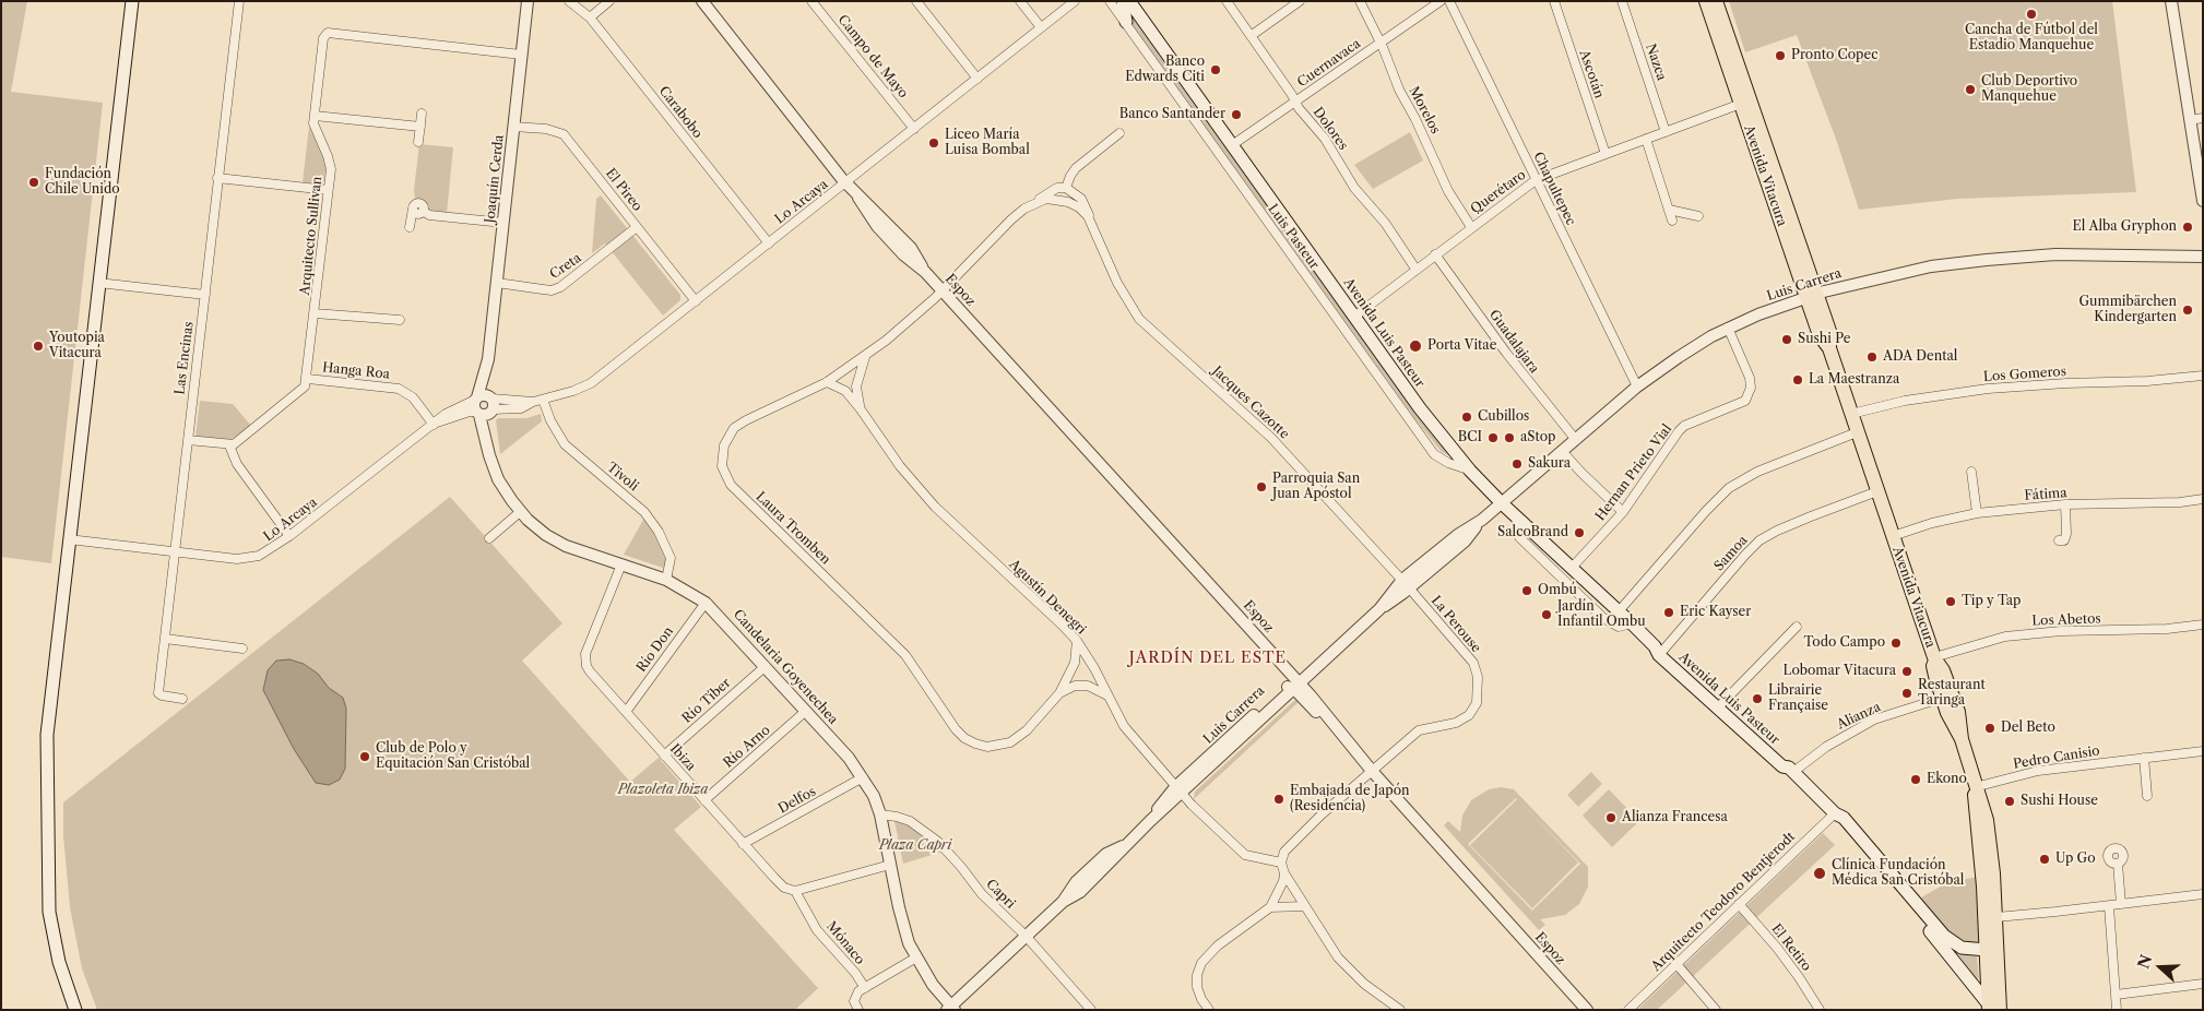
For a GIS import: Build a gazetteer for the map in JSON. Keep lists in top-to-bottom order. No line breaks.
{"streets":{"main road":["Avenida Vitacura","Avenida Luis Pasteur"],"street":["Campo de Mayo","Nazca","Cuernavaca","Ascotán","Morelos","Carabobo","Dolores","Joaquín Cerda","Chapultepec","El Pireo","Querétaro","Lo Arcaya","Arquitecto Sullivan","Luis Pasteur","Creta","Luis Carrera","Espoz","Guadalajara","Las Encinas","Hanga Roa","Los Gomeros","Jacques Cazotte","Hernan Prieto Vial","Tivoli","Fátima","Laura Tromben","Samoa","Agustín Denegri","Los Abetos","La Perouse","Río Don","Candelaria Goyenechea","Río Tíber","Alianza","Río Arno","Ibiza","Pedro Canisio","Delfos","Capri","Arquitecto Teodoro Bentjerodt","Mónaco","El Retiro"]},"crossings":[["Campo de Mayo","Lo Arcaya"],["Nazca","Querétaro"],["Cuernavaca","Morelos"],["Cuernavaca","Dolores"],["Cuernavaca","Avenida Luis Pasteur"],["Ascotán","Querétaro"],["Morelos","Querétaro"],["Carabobo","Lo Arcaya"],["Dolores","Querétaro"],["Avenida Vitacura","Querétaro"],["Avenida Vitacura","Luis Carrera"],["Avenida Vitacura","Avenida Luis Pasteur"],["Avenida Vitacura","Los Gomeros"],["Avenida Vitacura","Fátima"],["Avenida Vitacura","Samoa"],["Avenida Vitacura","Los Abetos"],["Avenida Vitacura","Alianza"],["Avenida Vitacura","Pedro Canisio"],["Joaquín Cerda","El Pireo"],["Joaquín Cerda","Lo Arcaya"],["Joaquín Cerda","Arquitecto Sullivan"],["Joaquín Cerda","Creta"],["Chapultepec","Querétaro"],["Chapultepec","Luis Carrera"],["El Pireo","Lo Arcaya"],["El Pireo","Creta"],["Querétaro","Avenida Luis Pasteur"],["Querétaro","Guadalajara"],["Lo Arcaya","Espoz"],["Lo Arcaya","Las Encinas"],["Lo Arcaya","Hanga Roa"],["Lo Arcaya","Tivoli"],["Lo Arcaya","Candelaria Goyenechea"],["Arquitecto Sullivan","Hanga Roa"],["Luis Pasteur","Avenida Luis Pasteur"],["Luis Carrera","Espoz"],["Luis Carrera","Avenida Luis Pasteur"],["Luis Carrera","Guadalajara"],["Luis Carrera","Jacques Cazotte"],["Luis Carrera","Hernan Prieto Vial"],["Luis Carrera","Agustín Denegri"],["Luis Carrera","La Perouse"],["Luis Carrera","Candelaria Goyenechea"],["Luis Carrera","Capri"],["Espoz","Laura Tromben"],["Espoz","La Perouse"],["Avenida Luis Pasteur","Hernan Prieto Vial"],["Avenida Luis Pasteur","Samoa"],["Avenida Luis Pasteur","Alianza"],["Avenida Luis Pasteur","Arquitecto Teodoro Bentjerodt"],["Jacques Cazotte","La Perouse"],["Tivoli","Candelaria Goyenechea"],["Laura Tromben","Agustín Denegri"],["Agustín Denegri","La Perouse"],["Río Don","Candelaria Goyenechea"],["Río Don","Ibiza"],["Candelaria Goyenechea","Río Tíber"],["Candelaria Goyenechea","Río Arno"],["Candelaria Goyenechea","Ibiza"],["Candelaria Goyenechea","Delfos"],["Candelaria Goyenechea","Capri"],["Río Tíber","Ibiza"],["Río Arno","Ibiza"],["Ibiza","Delfos"],["Ibiza","Mónaco"],["Arquitecto Teodoro Bentjerodt","El Retiro"]],"districts":["JARDÍN DEL ESTE"],"parks":["Plazoleta Ibiza","Plaza Capri"],"places":["Cancha de Fútbol del Estadio Manquehue","Pronto Copec","Banco Edwards Citi","Club Deportivo Manquehue","Banco Santander","Liceo María Luisa Bombal","Fundación Chile Unido","El Alba Gryphon","Gummibärchen Kindergarten","Sushi Pe","Youtopia Vitacura","Porta Vitae","ADA Dental","La Maestranza","Cubillos","BCI","aStop","Sakura","Parroquia San Juan Apóstol","SalcoBrand","Ombú","Tip y Tap","Eric Kayser","Jardín Infantil Ombu","Todo Campo","Lobomar Vitacura","Restaurant Taringa","Librairie Française","Del Beto","Club de Polo y Equitación San Cristóbal","Ekono","Embajada de Japón (Residencia)","Sushi House","Alianza Francesa","Up Go","Clínica Fundación Médica San Cristóbal"],"north":"left"}
